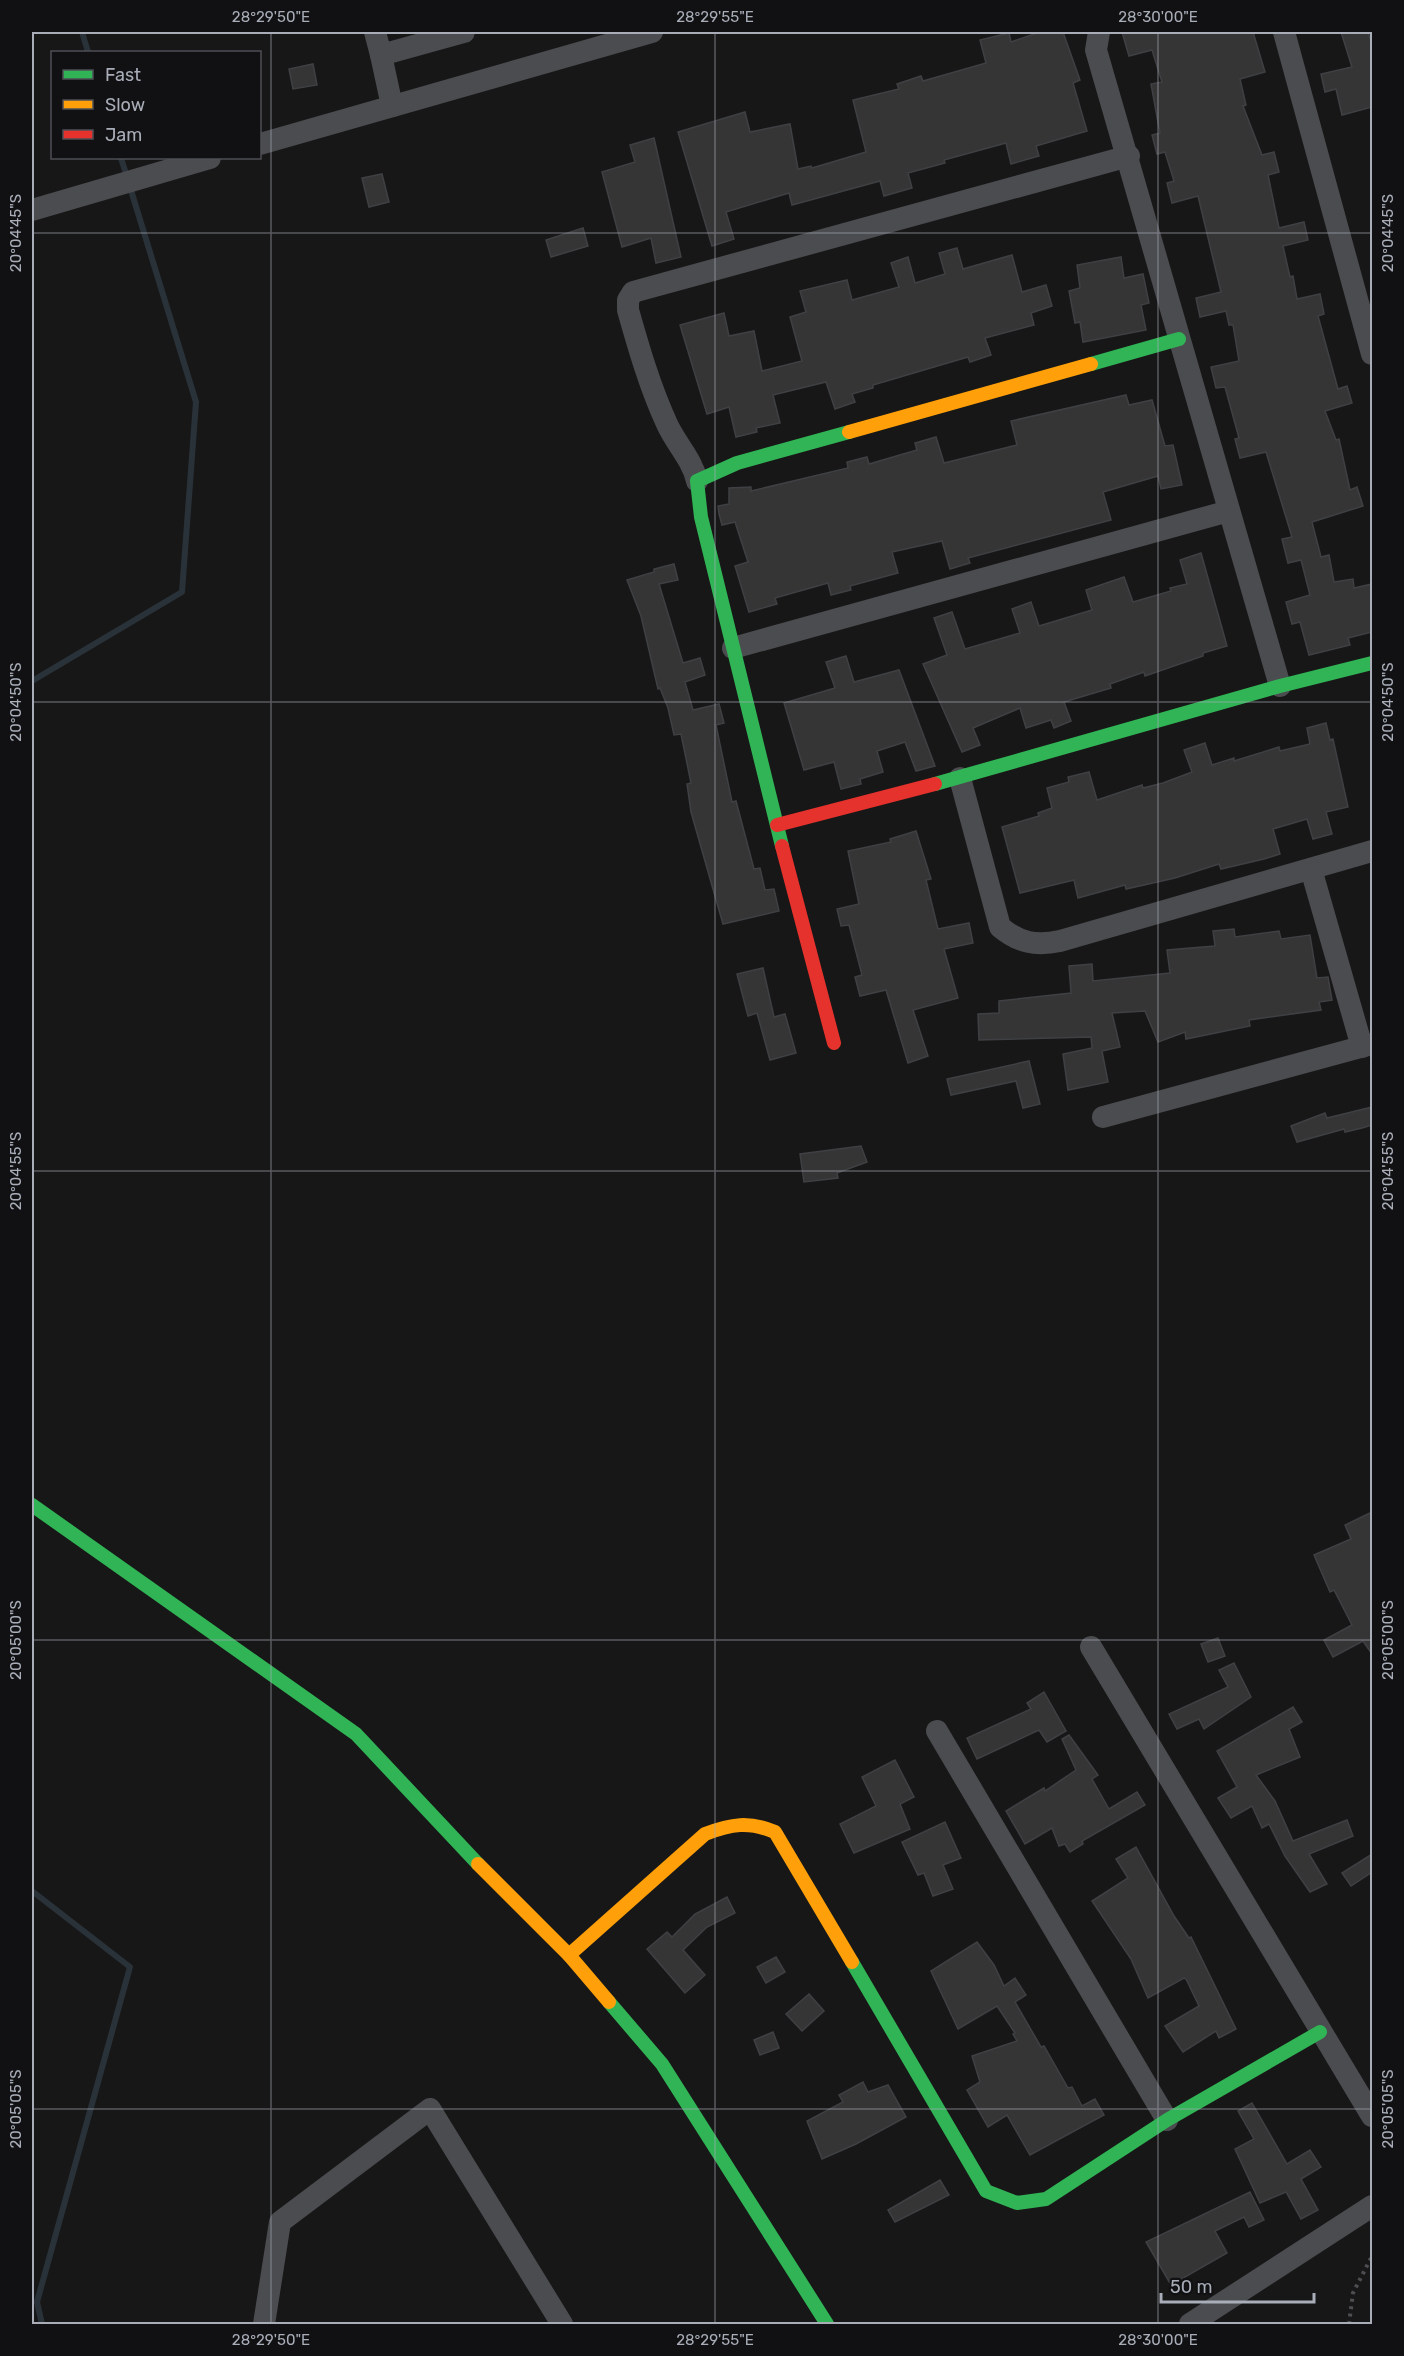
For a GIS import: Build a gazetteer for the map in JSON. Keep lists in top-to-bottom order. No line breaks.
{"legend":["Fast","Slow","Jam"],"scale_bar":"50 m","coordinates":["28°29'50\"E","28°29'55\"E","28°30'00\"E","20°04'45\"S","20°04'50\"S","20°04'55\"S","20°05'00\"S","20°05'05\"S"]}
